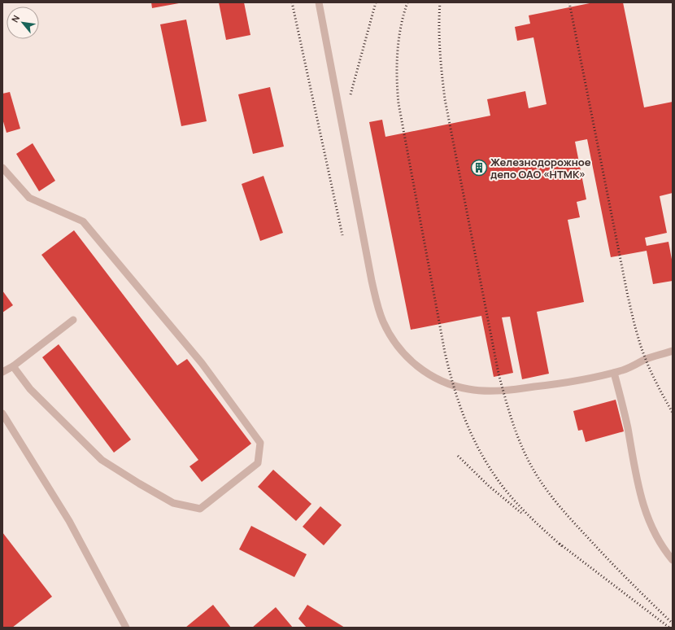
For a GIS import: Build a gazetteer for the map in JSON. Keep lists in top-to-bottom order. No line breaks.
{"places":{"building":["Железнодорожное депо ОАО «НТМК»"]},"north":"top left"}
